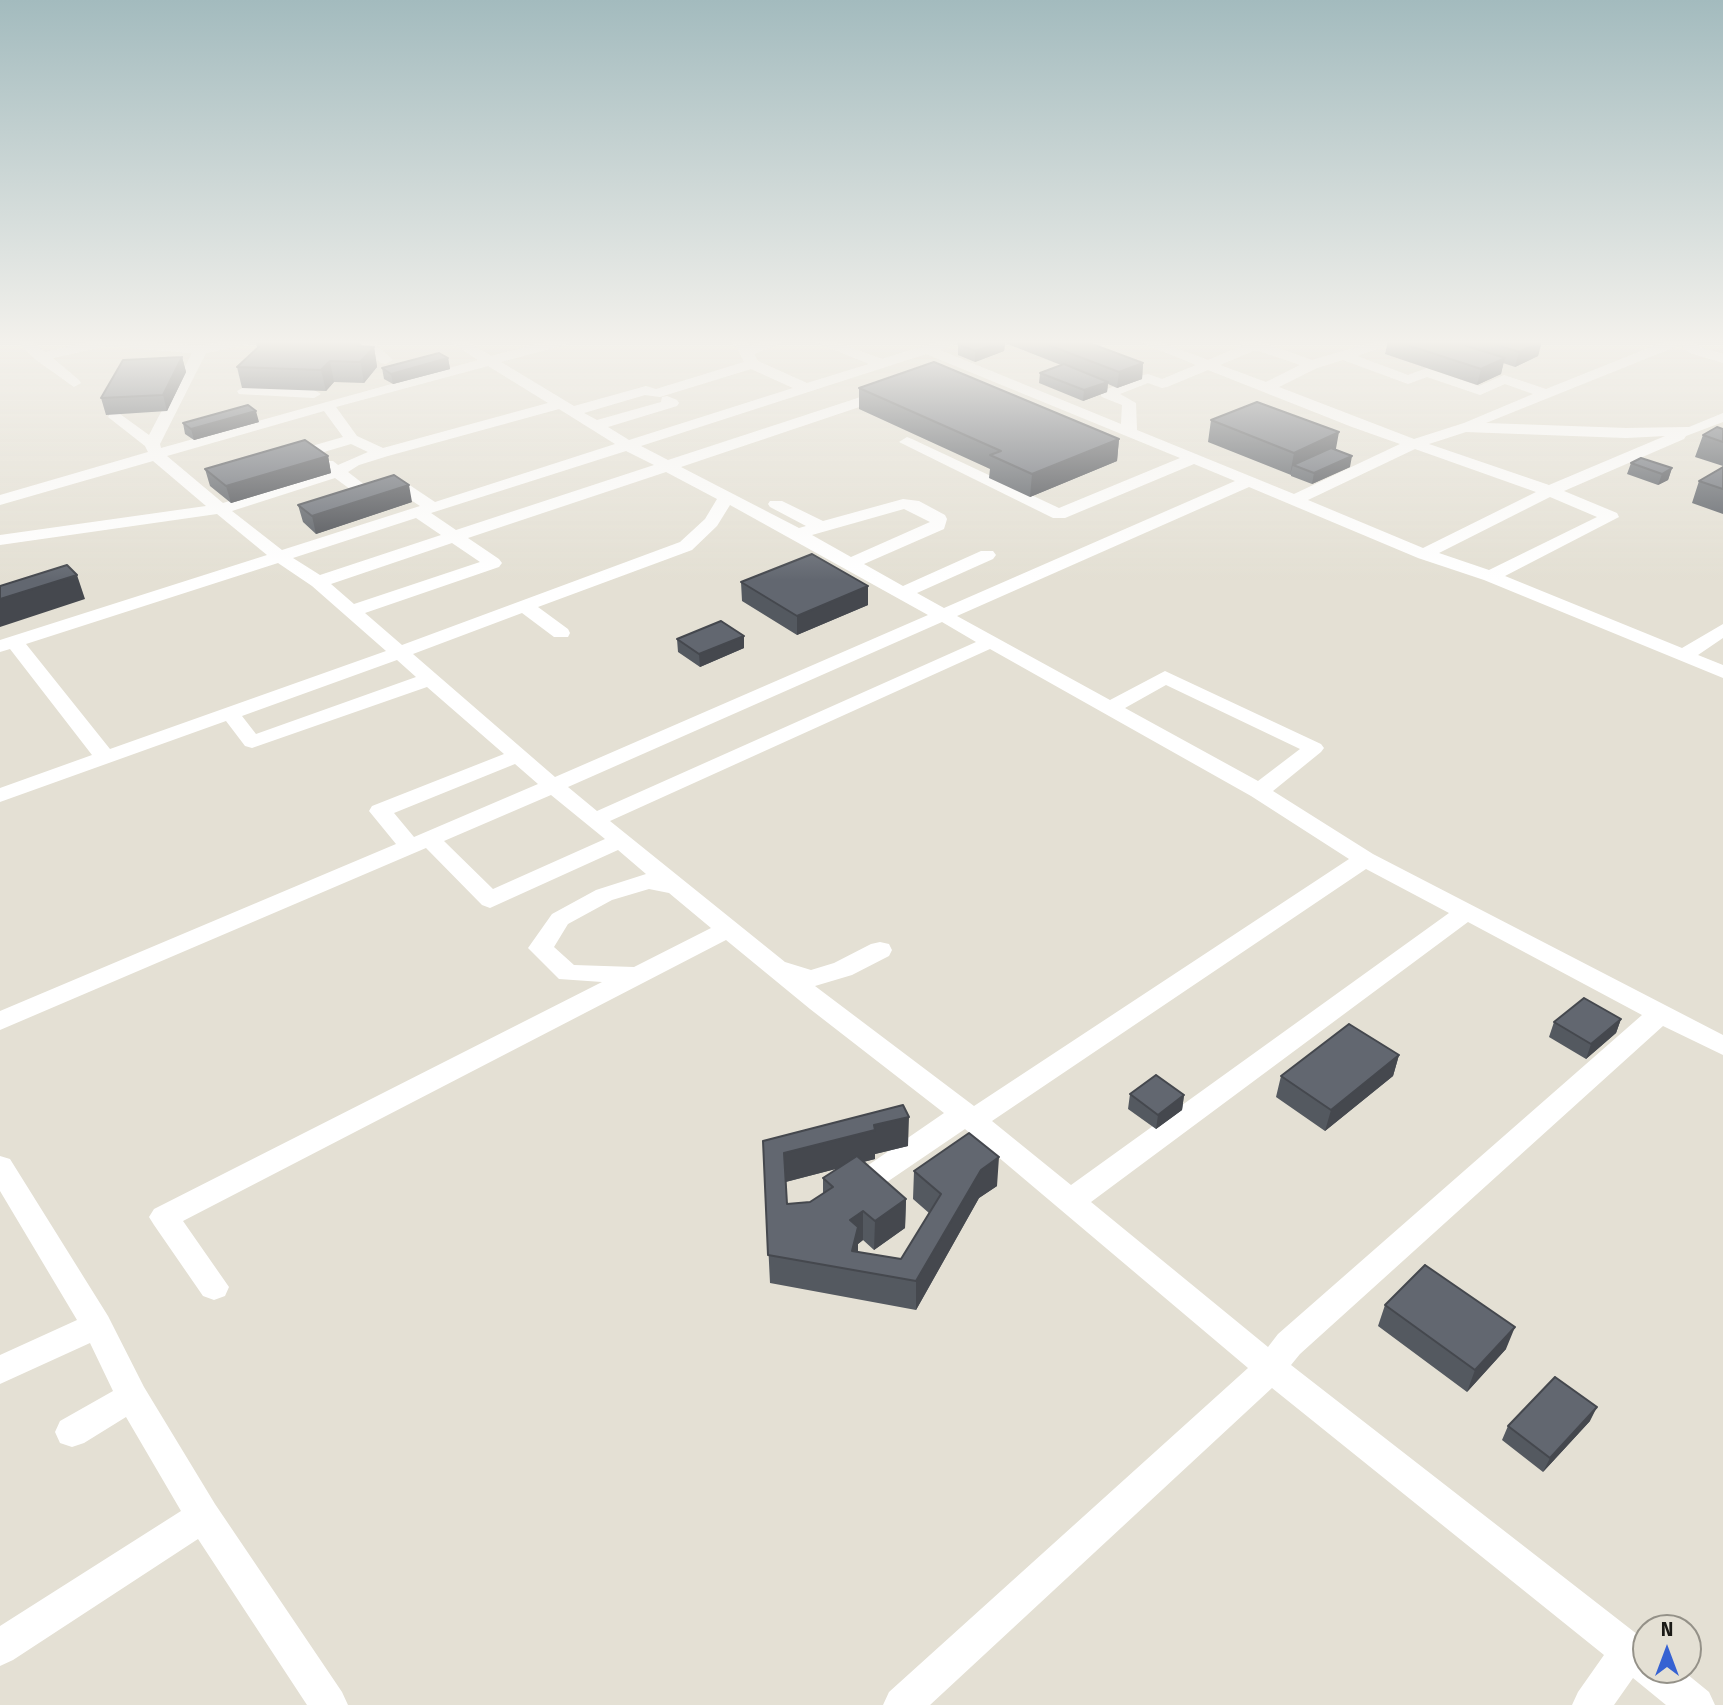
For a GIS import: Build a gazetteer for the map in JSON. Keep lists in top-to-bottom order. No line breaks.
{"north":"top"}
